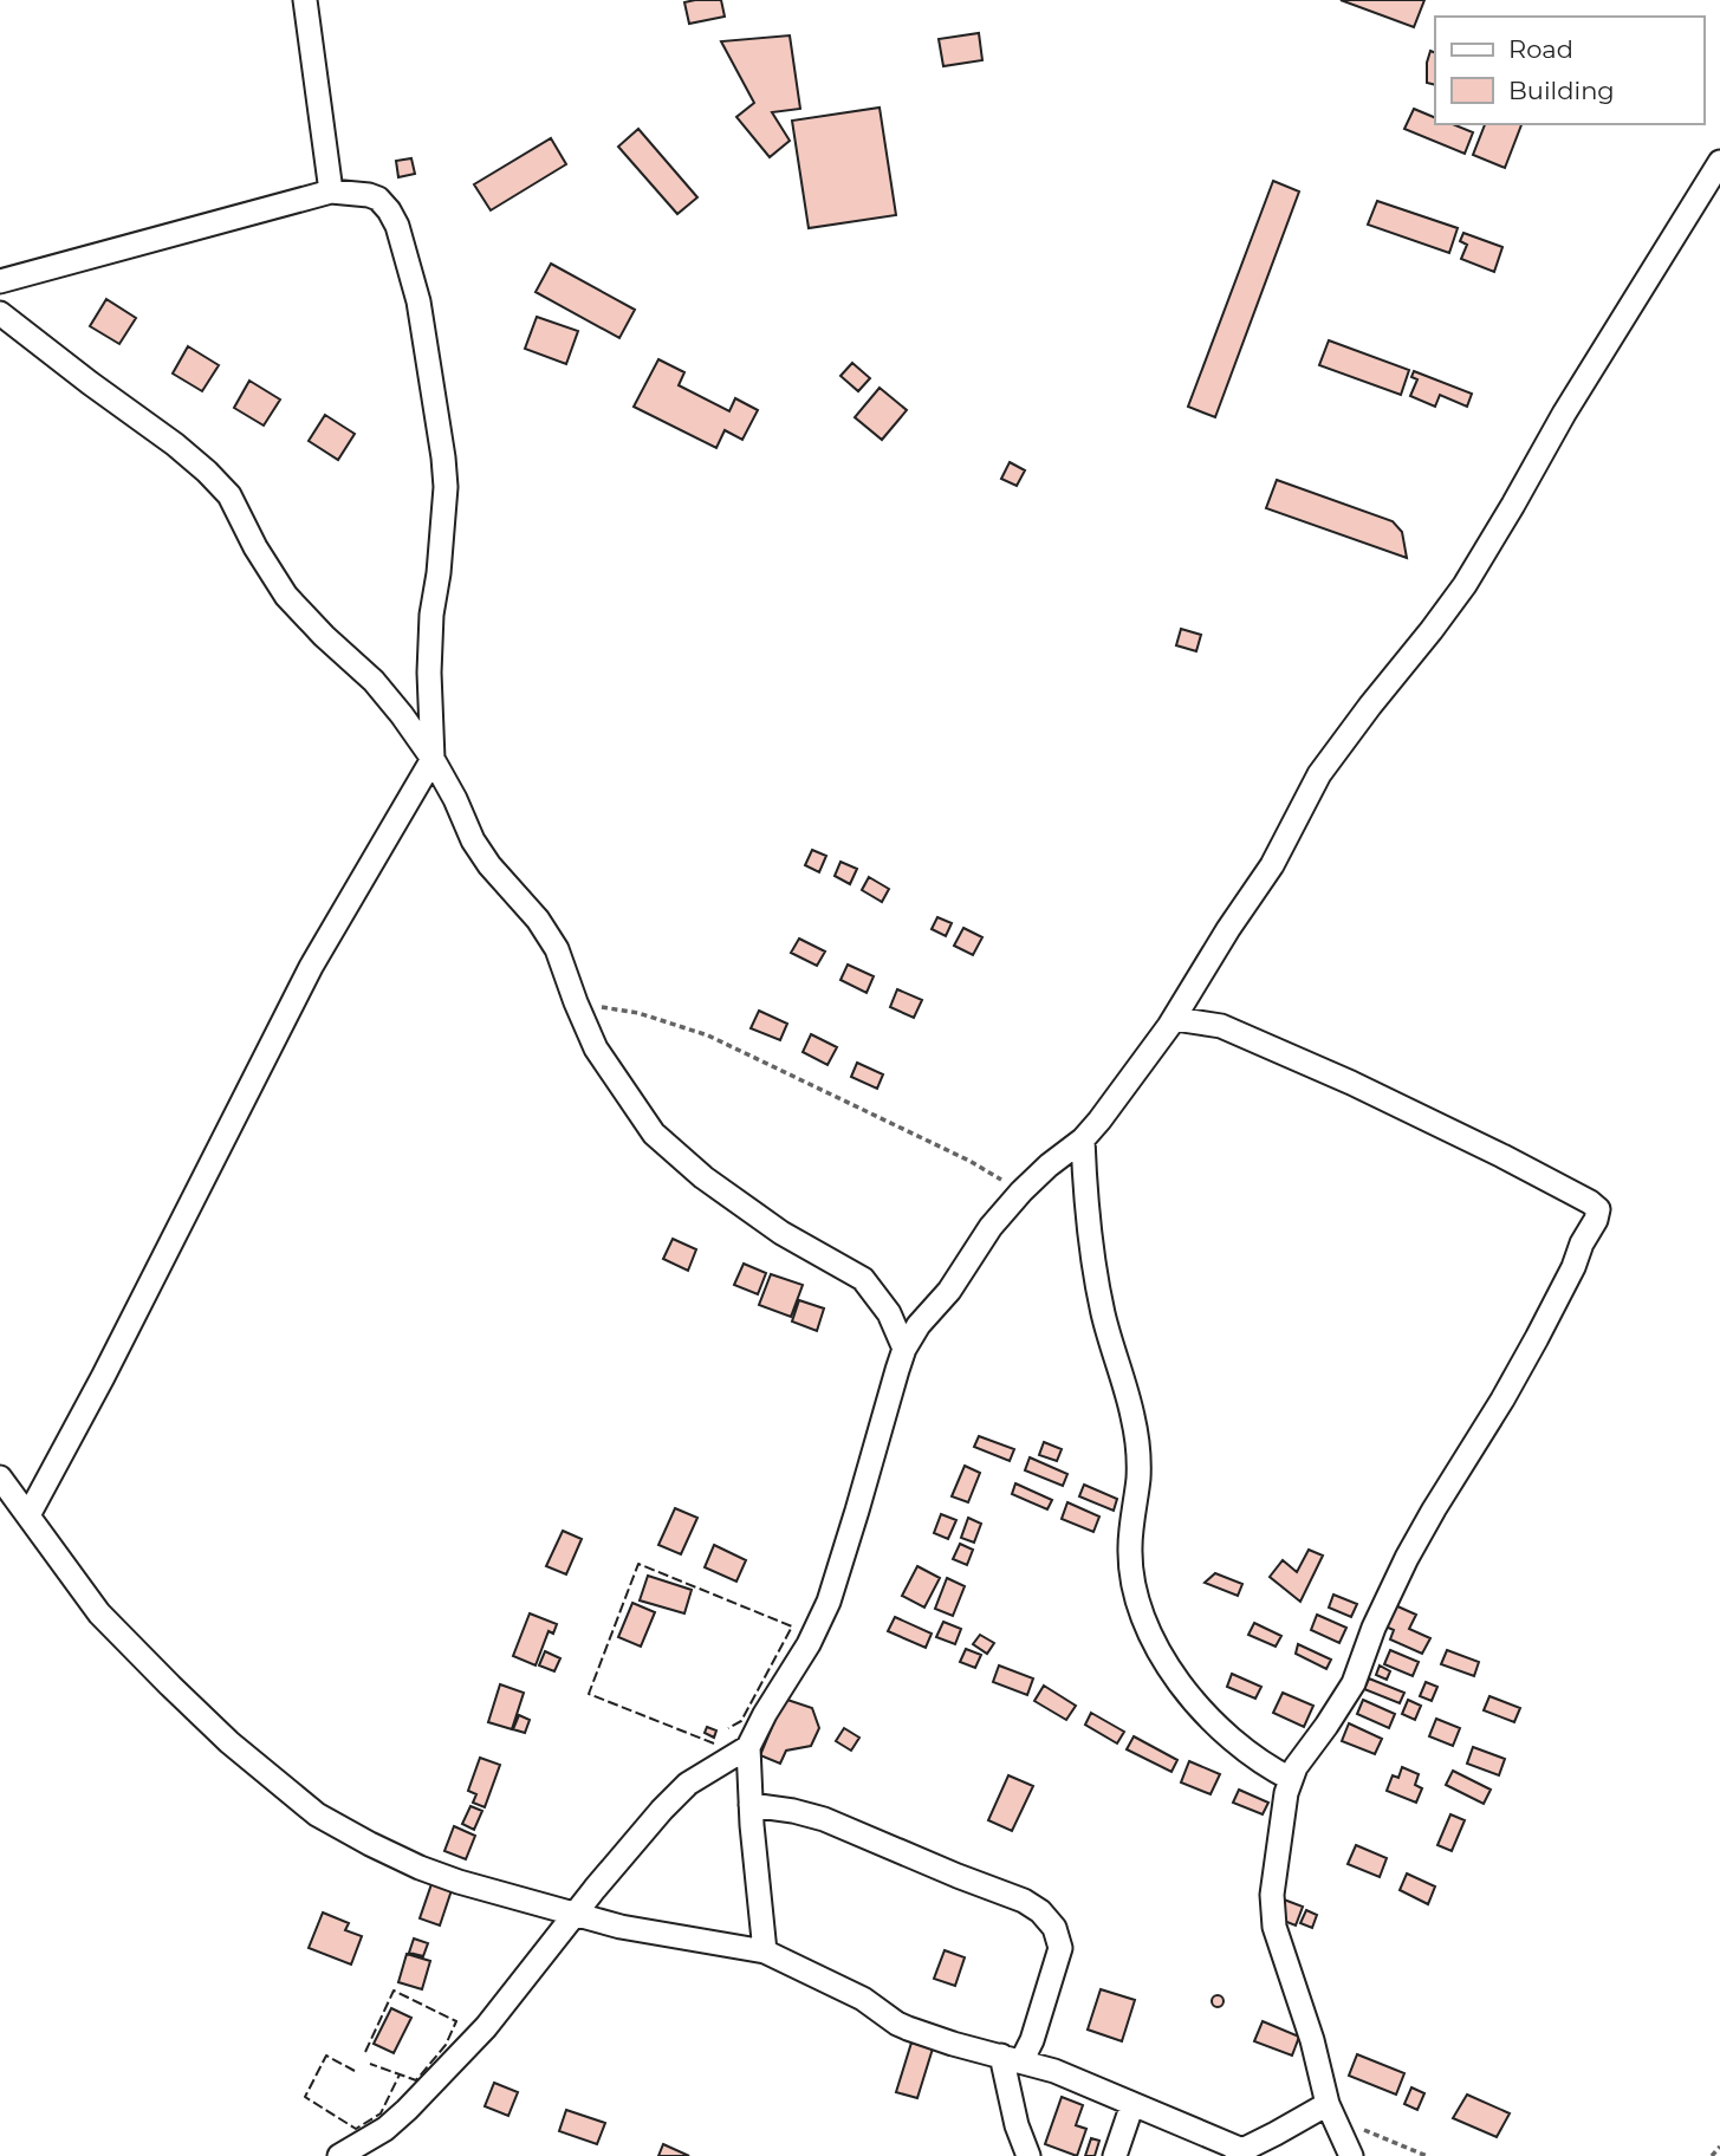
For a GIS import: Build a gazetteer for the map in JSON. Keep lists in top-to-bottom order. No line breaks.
{"legend":["Road","Building"]}
